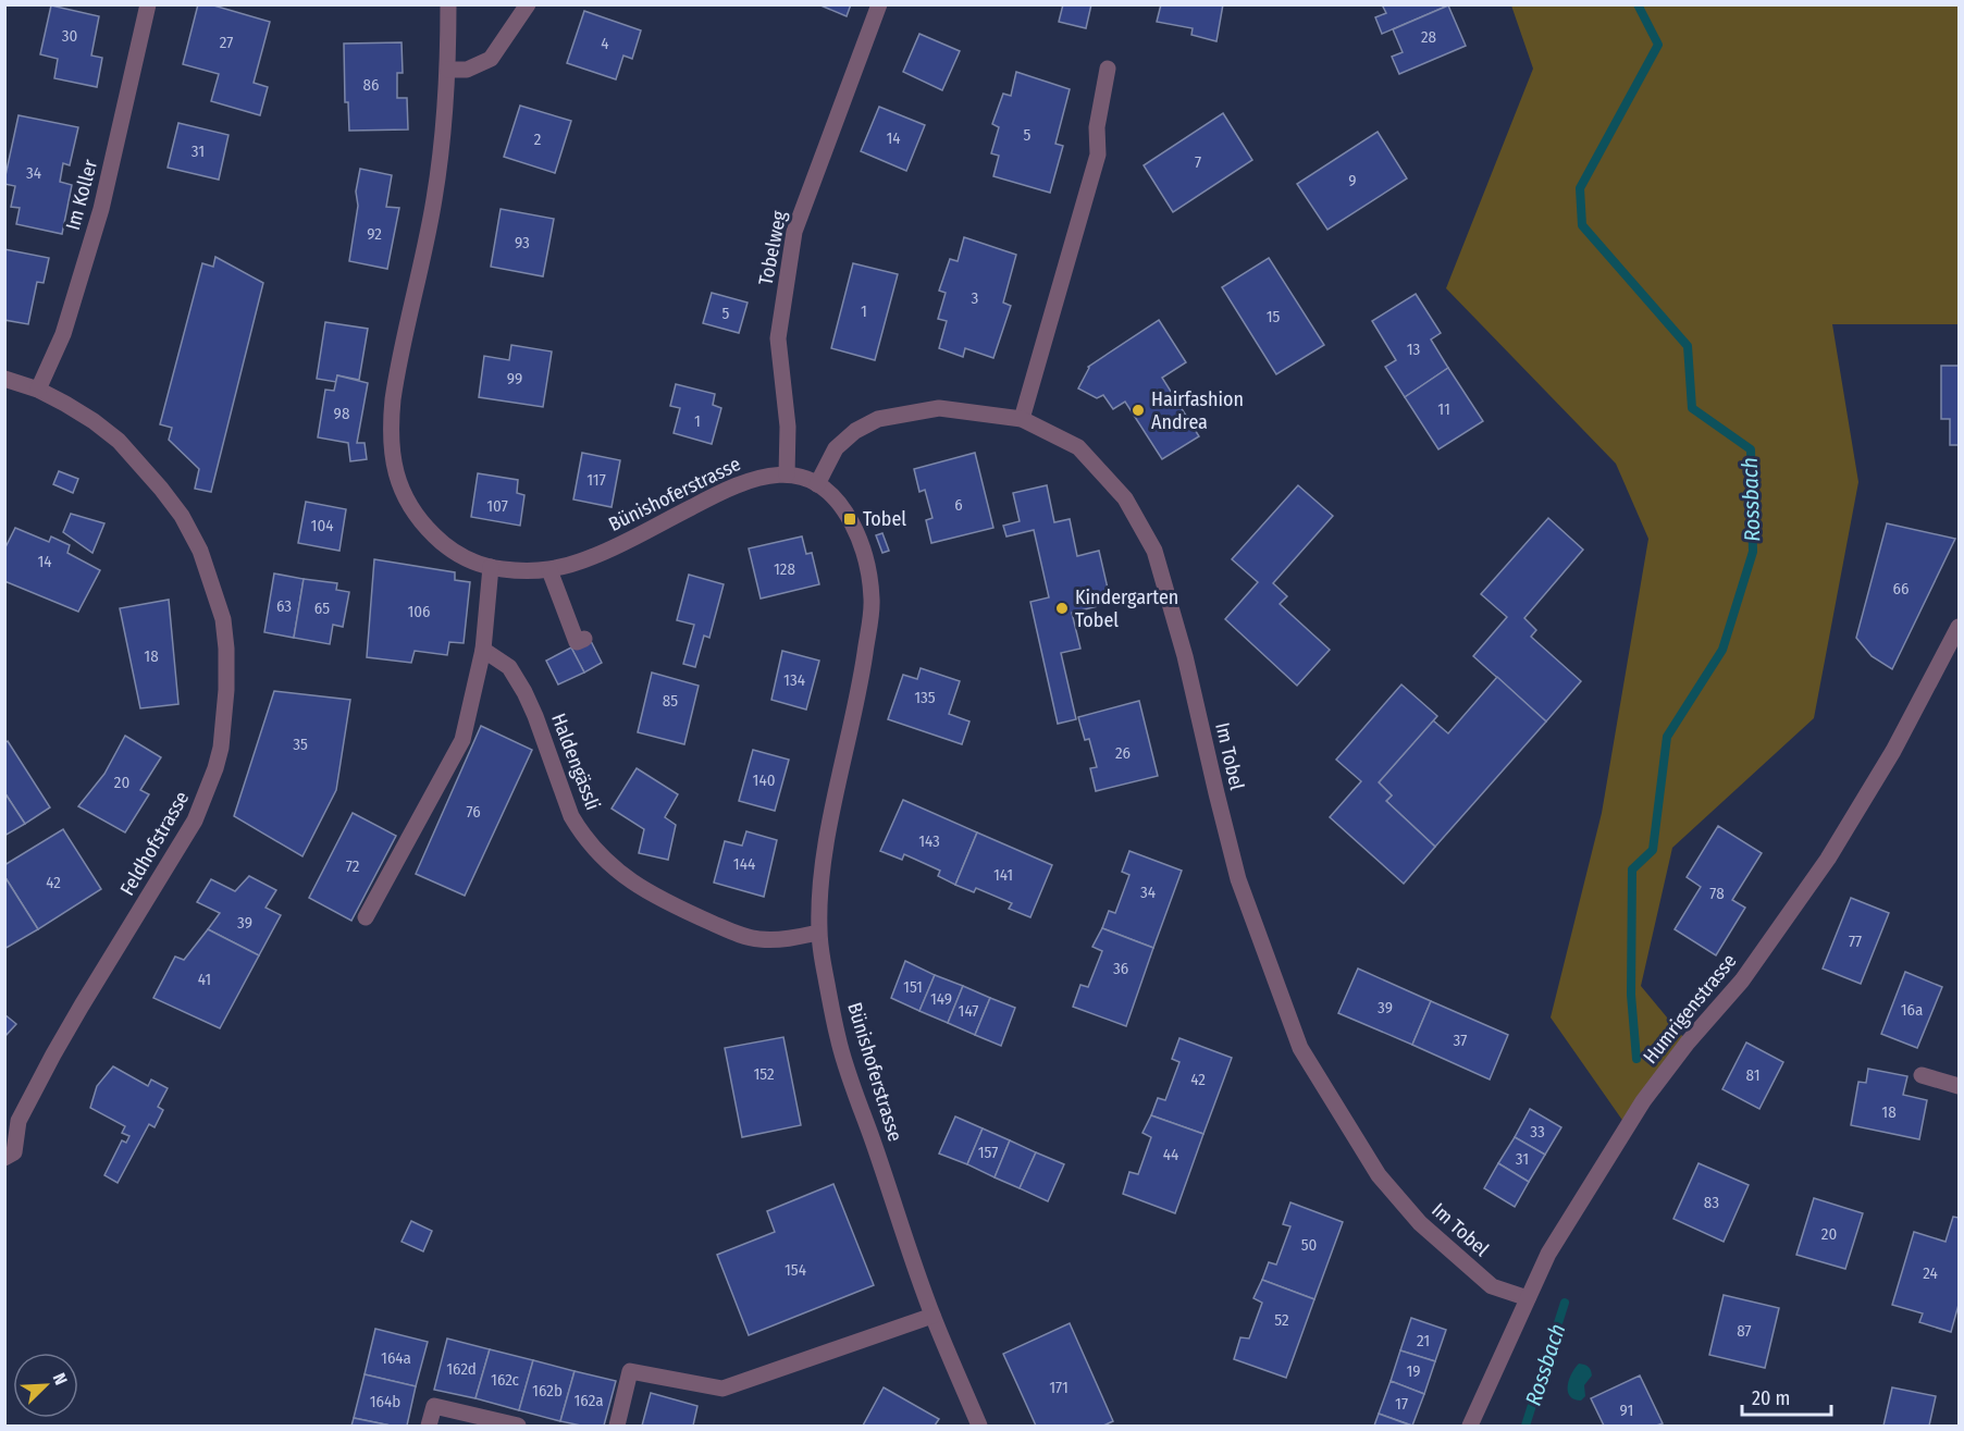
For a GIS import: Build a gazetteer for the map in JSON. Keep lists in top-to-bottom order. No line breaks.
{"streets":{"street":["Im Koller","Tobelweg","Bünishoferstrasse","Im Tobel","Haldengässli","Feldhofstrasse","Humrigenstrasse"]},"crossings":[["Im Koller","Feldhofstrasse"],["Tobelweg","Bünishoferstrasse"],["Bünishoferstrasse","Im Tobel"],["Bünishoferstrasse","Haldengässli"],["Im Tobel","Humrigenstrasse"]],"water":["Rossbach"],"places":{"other":["Hairfashion Andrea","Kindergarten Tobel"],"transit":["Tobel"]},"house_numbers":["30","28","27","4","86","5","14","2","31","7","34","9","92","93","3","1","5","15","13","99","11","98","1","117","6","107","104","14","128","66","63","65","106","18","134","135","85","35","26","140","20","76","143","144","72","141","42","34","78","39","77","36","41","151","149","39","16a","147","37","152","81","42","18","33","157","44","31","83","20","50","154","24","52","87","21","164a","162d","19","162c","171","162b","162a","164b","17","91"],"scale_bar":"20 m","north":"top right"}
